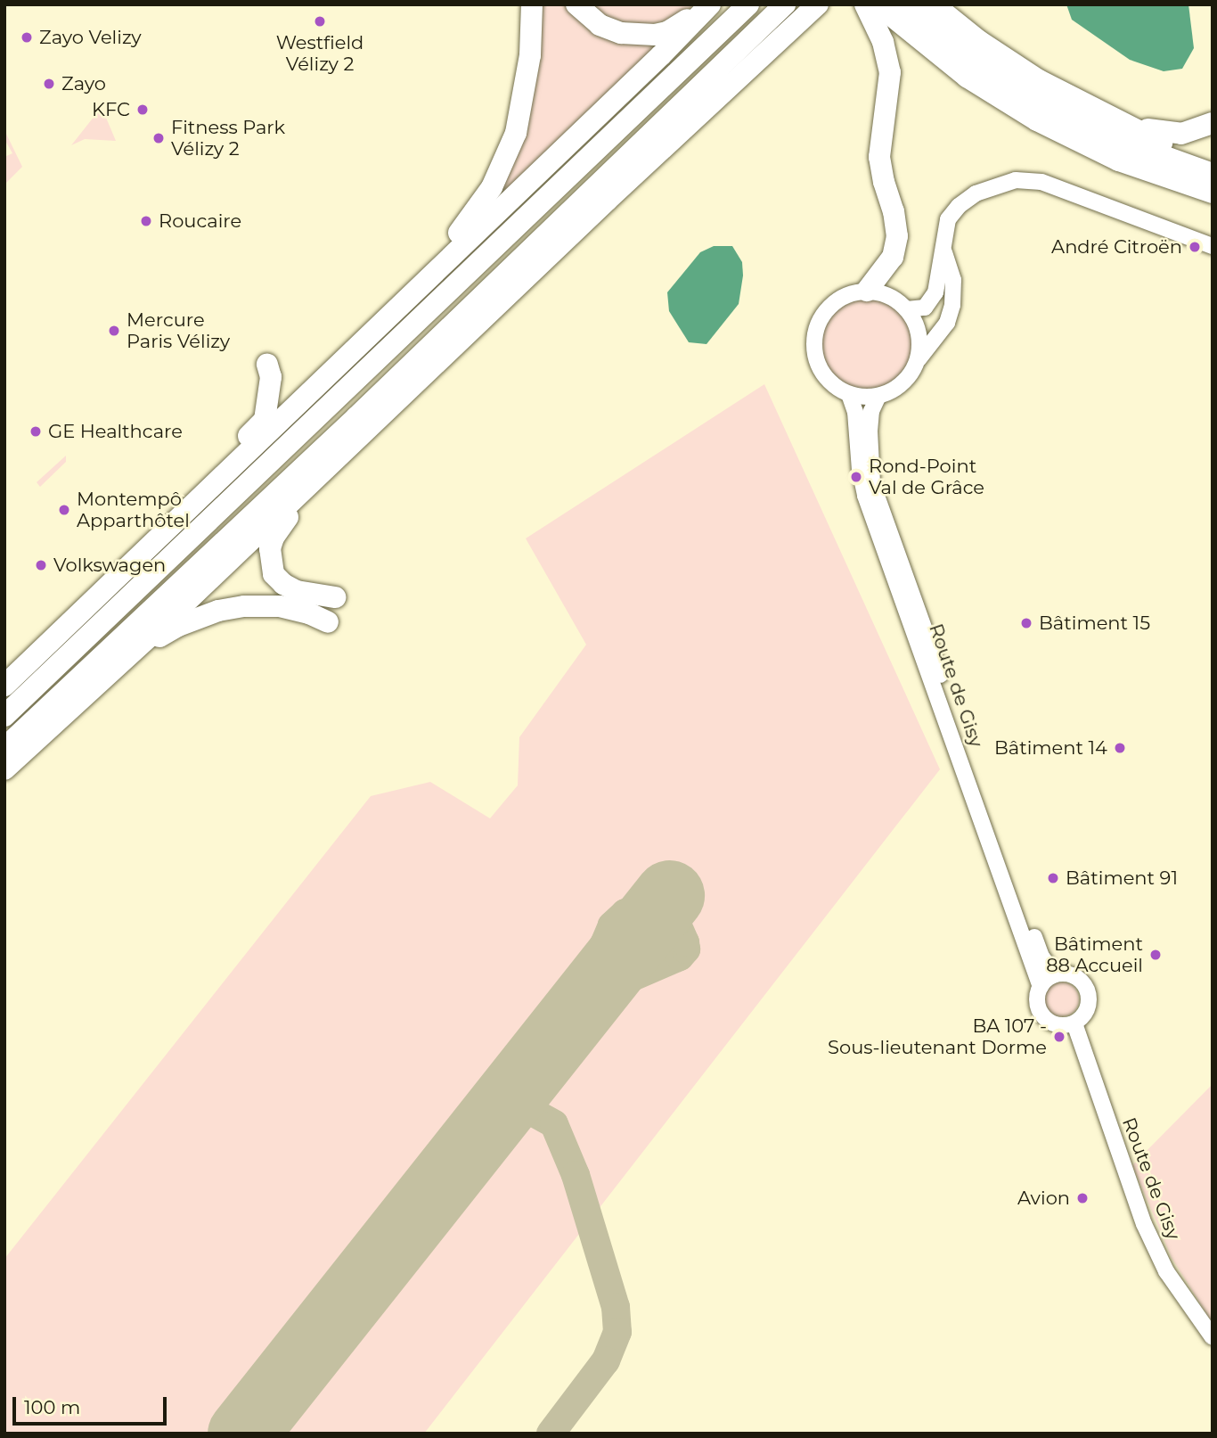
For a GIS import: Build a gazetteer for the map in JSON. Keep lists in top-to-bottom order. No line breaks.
{"streets":{"street":["Route de Gisy"]},"places":["Westfield Vélizy 2","Zayo Velizy","Zayo","KFC","Fitness Park Vélizy 2","Roucaire","André Citroën","Mercure Paris Vélizy","GE Healthcare","Rond-Point Val de Grâce","Montempô Apparthôtel","Volkswagen","Bâtiment 15","Bâtiment 14","Bâtiment 91","Bâtiment 88 Accueil","BA 107 - Sous-lieutenant Dorme","Avion"],"scale_bar":"100 m"}
